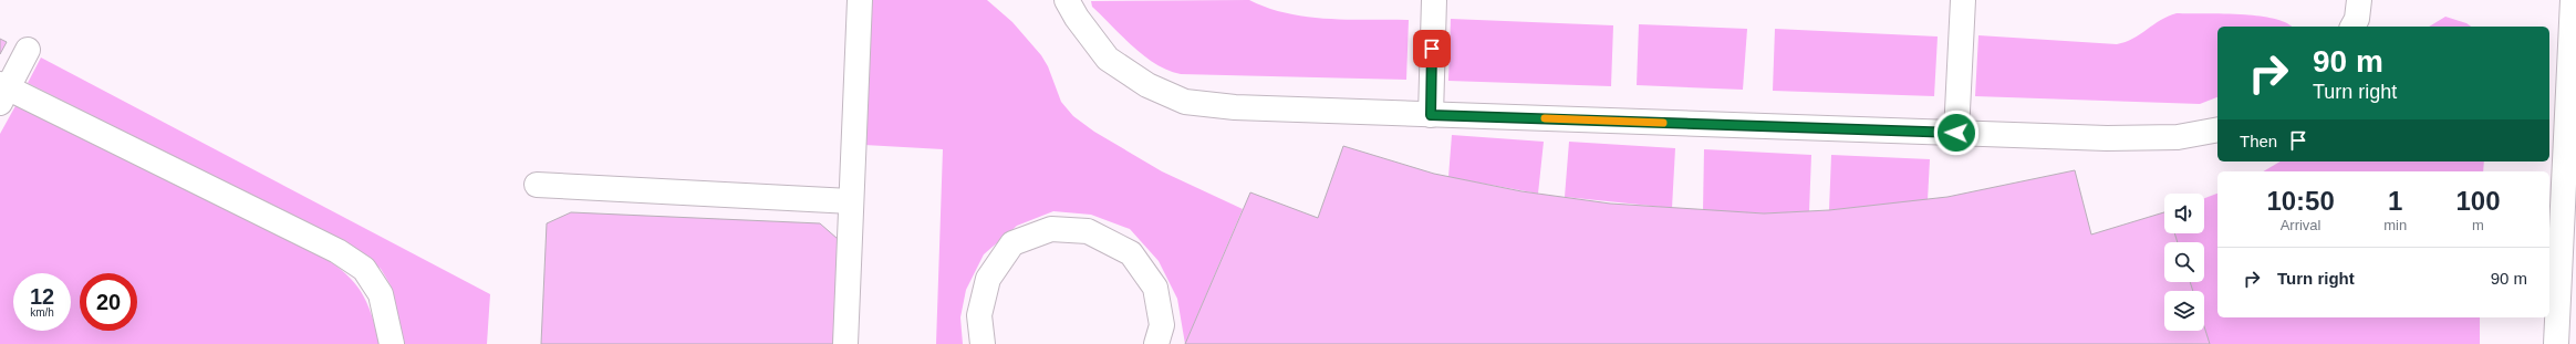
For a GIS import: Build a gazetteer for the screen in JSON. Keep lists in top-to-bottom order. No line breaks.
{"page":{"turn":["90 m","Turn right"],"then":"Then","eta":["10:50","Arrival","1","min","100","m"],"list":[{"name":"Turn right","value":"90 m"}],"speed":"12 km/h","limit":"20"}}
